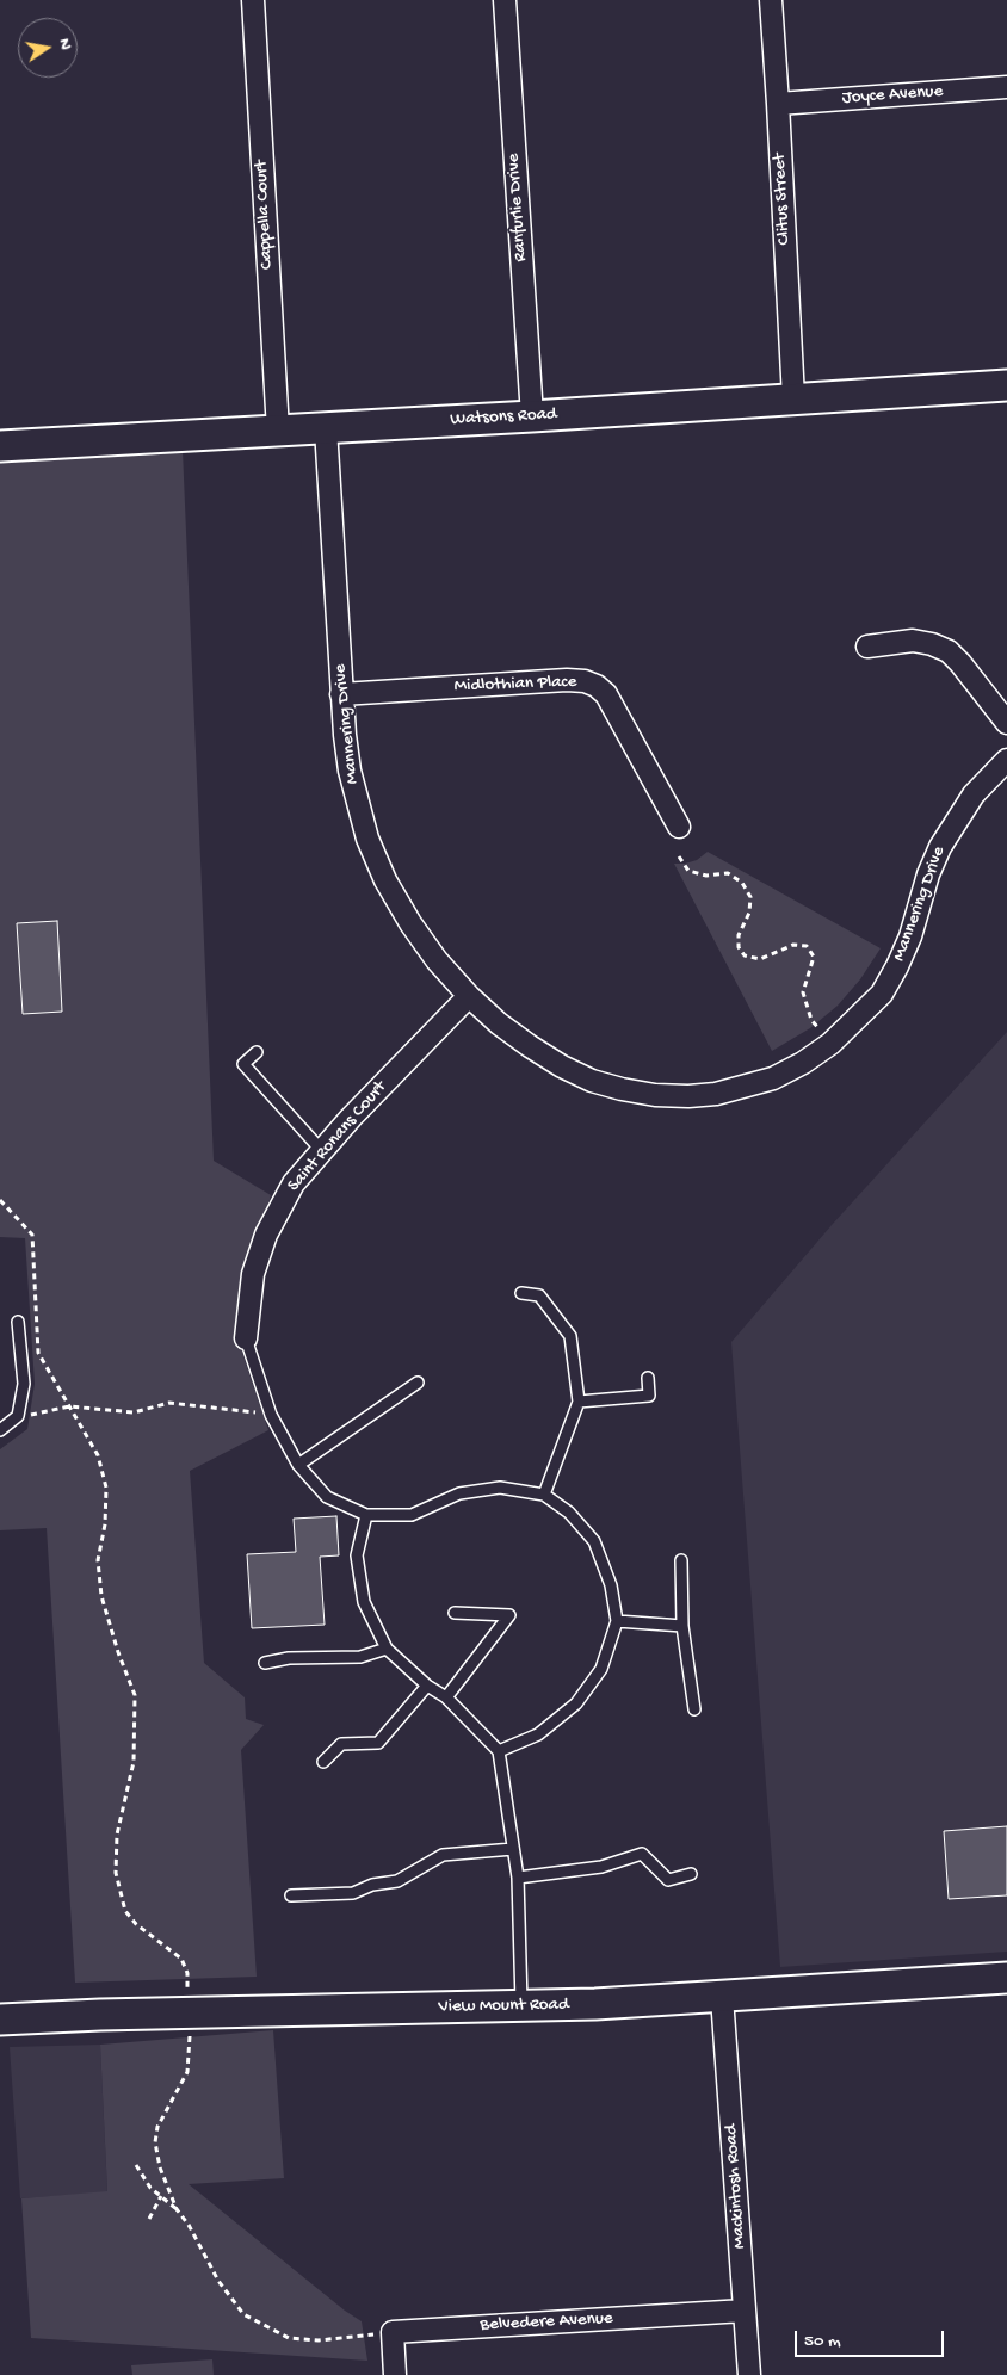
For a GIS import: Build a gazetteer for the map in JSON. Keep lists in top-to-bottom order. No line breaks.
{"streets":{"street":["Joyce Avenue","Clitus Street","Ranfurlie Drive","Cappella Court","Watsons Road","Midlothian Place","Mannering Drive","Saint Ronans Court","View Mount Road","Mackintosh Road","Belvedere Avenue"]},"crossings":[["Joyce Avenue","Clitus Street"],["Clitus Street","Watsons Road"],["Ranfurlie Drive","Watsons Road"],["Cappella Court","Watsons Road"],["Watsons Road","Mannering Drive"],["Midlothian Place","Mannering Drive"],["Mannering Drive","Saint Ronans Court"],["View Mount Road","Mackintosh Road"],["Mackintosh Road","Belvedere Avenue"]],"scale_bar":"50 m","north":"right"}
